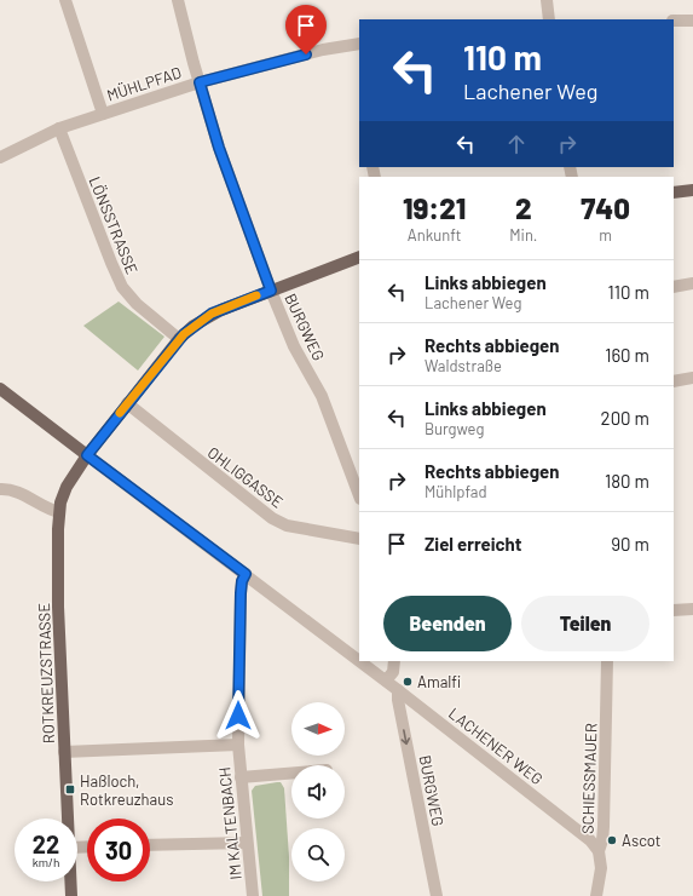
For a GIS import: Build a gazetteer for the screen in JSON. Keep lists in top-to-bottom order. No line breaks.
{"streets":{"main road":["ROTKREUZSTRASSE","LACHENER WEG"],"street":["MÜHLPFAD","LÖNSSTRASSE","BURGWEG","OHLIGGASSE","SCHIESSMAUER","IM KALTENBACH"]},"crossings":[["MÜHLPFAD","LÖNSSTRASSE"],["MÜHLPFAD","BURGWEG"],["LÖNSSTRASSE","ROTKREUZSTRASSE"],["BURGWEG","ROTKREUZSTRASSE"],["BURGWEG","LACHENER WEG"],["OHLIGGASSE","ROTKREUZSTRASSE"],["ROTKREUZSTRASSE","LACHENER WEG"],["LACHENER WEG","SCHIESSMAUER"],["LACHENER WEG","IM KALTENBACH"]],"places":{"other":["Amalfi","Ascot"],"transit":["Haßloch, Rotkreuzhaus"]},"north":"right","page":{"turn":["110 m","Lachener Weg"],"eta":["19:21","Ankunft","2","Min.","740","m"],"list":[{"name":"Links abbiegen","note":"Lachener Weg","value":"110 m"},{"name":"Rechts abbiegen","note":"Waldstraße","value":"160 m"},{"name":"Links abbiegen","note":"Burgweg","value":"200 m"},{"name":"Rechts abbiegen","note":"Mühlpfad","value":"180 m"},{"name":"Ziel erreicht","value":"90 m"}],"buttons":["Beenden","Teilen"],"speed":"22 km/h","limit":"30"}}
